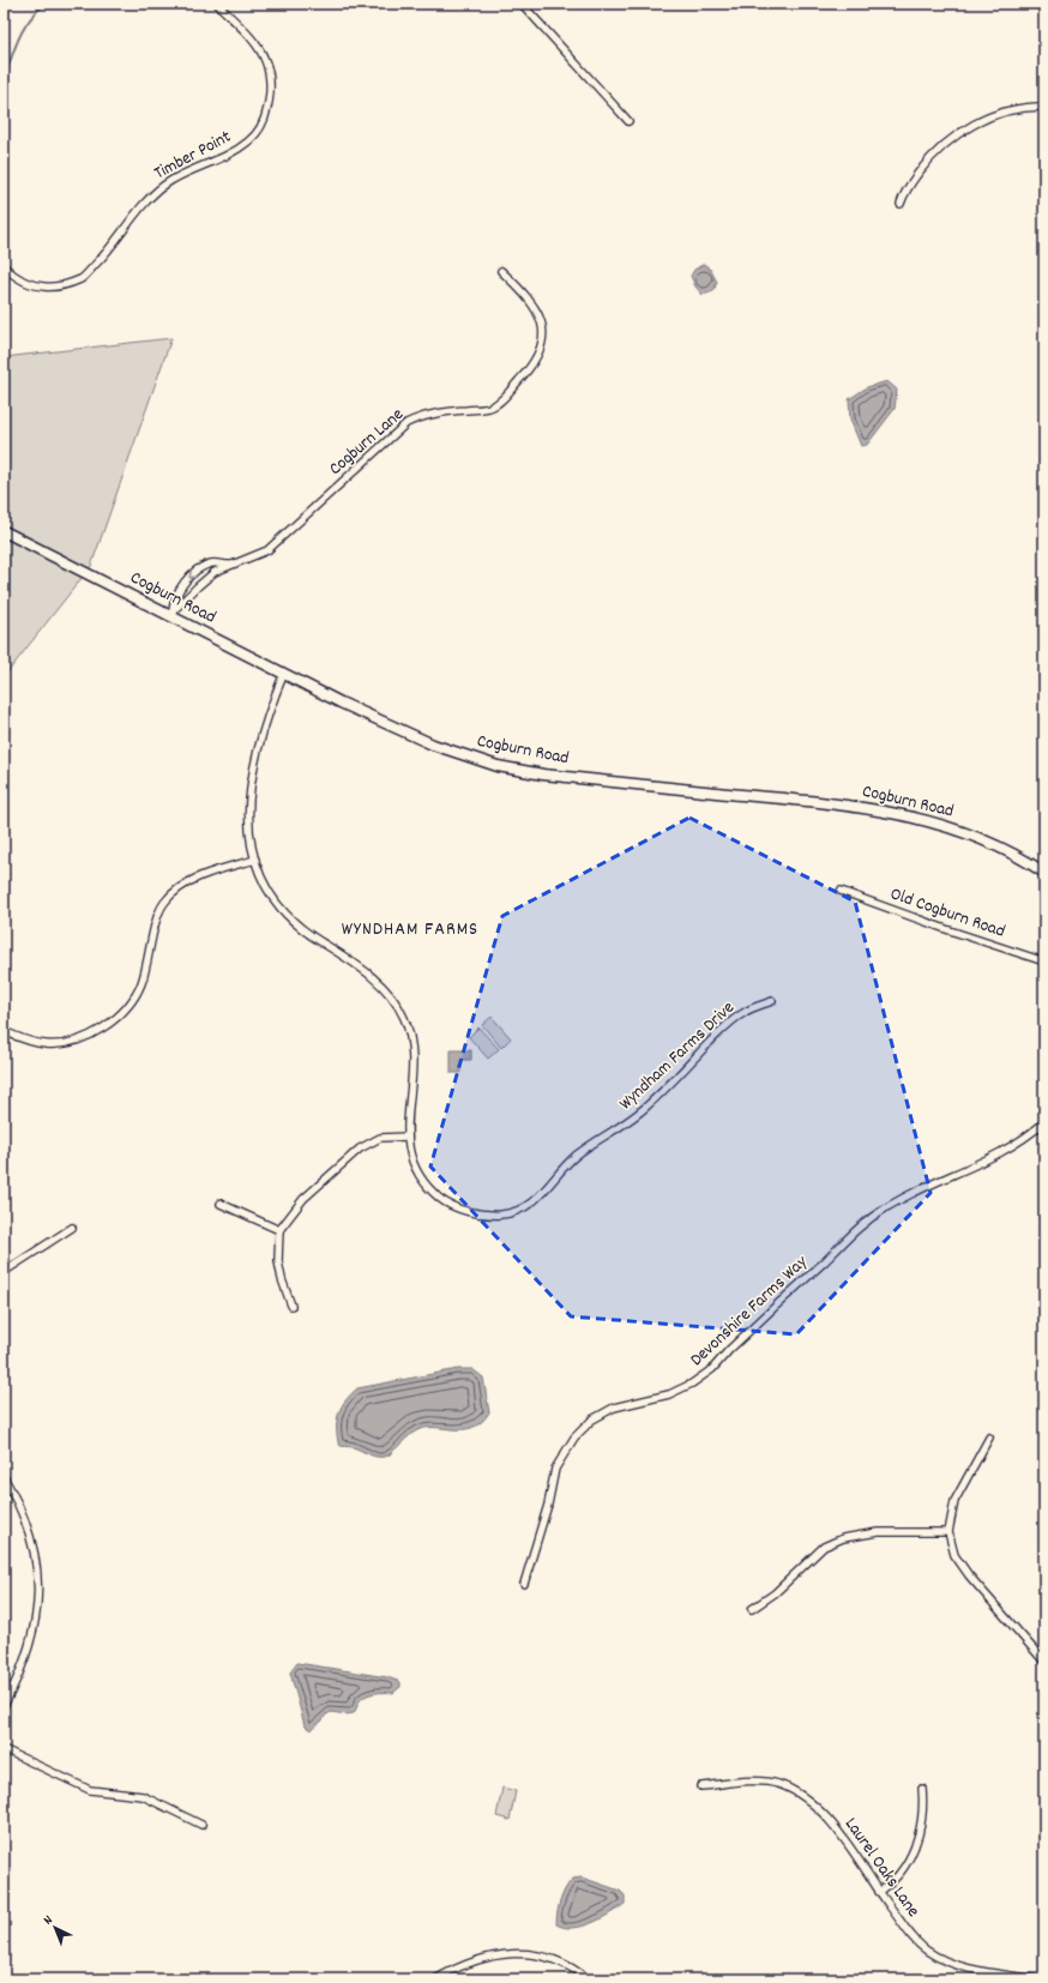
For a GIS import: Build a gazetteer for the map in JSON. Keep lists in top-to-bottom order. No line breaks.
{"streets":{"street":["Timber Point","Cogburn Lane","Cogburn Road","Old Cogburn Road","Wyndham Farms Drive","Devonshire Farms Way","Laurel Oaks Lane"]},"crossings":[["Cogburn Lane","Cogburn Road"],["Cogburn Road","Wyndham Farms Drive"]],"districts":["WYNDHAM FARMS"],"north":"top left"}
